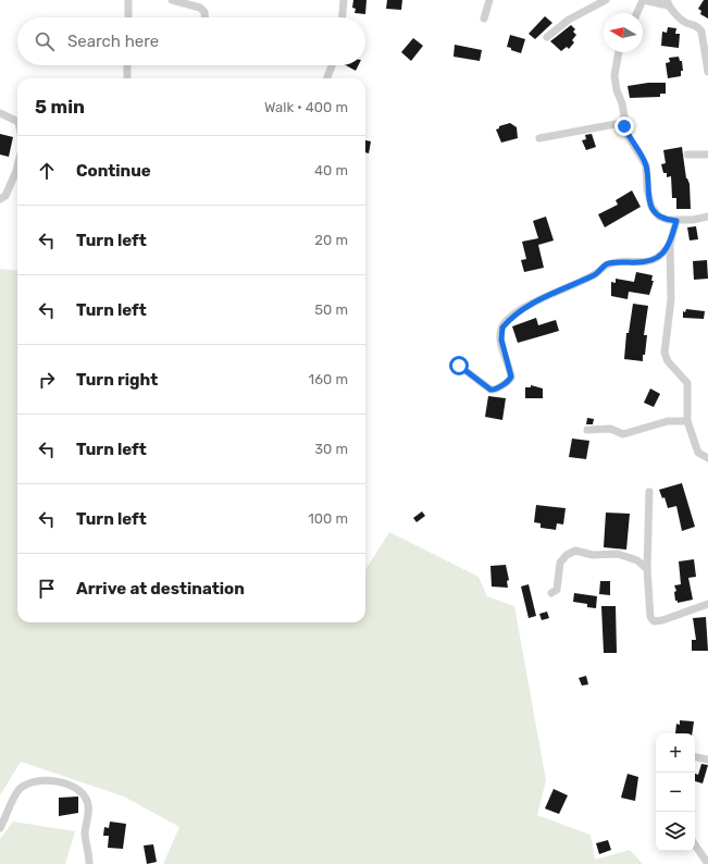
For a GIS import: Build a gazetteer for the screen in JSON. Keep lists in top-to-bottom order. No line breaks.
{"north":"left","page":{"search":"Search here","heading":["5 min","Walk · 400 m"],"list":[["Continue","40 m"],["Turn left","20 m"],["Turn left","50 m"],["Turn right","160 m"],["Turn left","30 m"],["Turn left","100 m"],"Arrive at destination"],"map_buttons":["+","−"]}}
